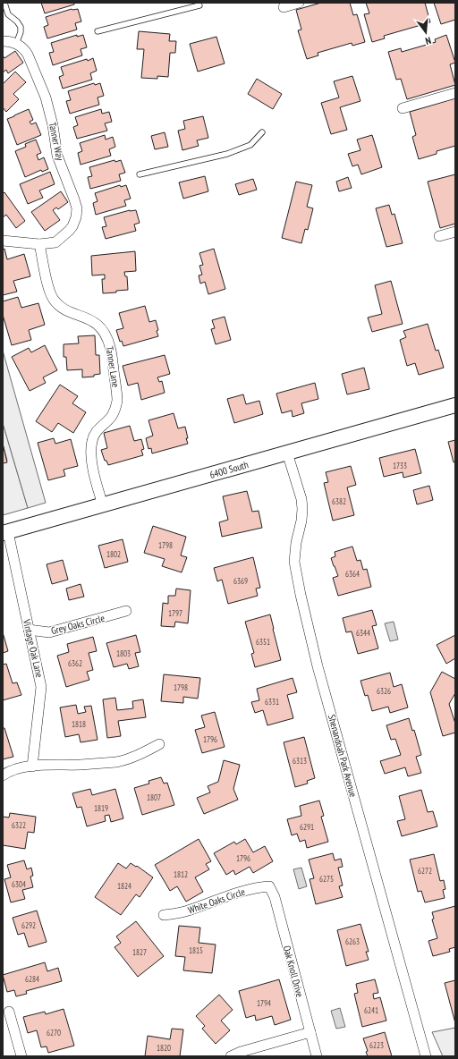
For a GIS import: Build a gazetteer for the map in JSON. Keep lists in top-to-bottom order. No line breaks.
{"streets":{"street":["Tanner Way","Tanner Lane","6400 South","Grey Oaks Circle","Vintage Oak Lane","Shenandoah Park Avenue","White Oaks Circle","Oak Knoll Drive"]},"crossings":[["Tanner Way","Tanner Lane"],["Tanner Lane","6400 South"],["6400 South","Vintage Oak Lane"],["6400 South","Shenandoah Park Avenue"],["Grey Oaks Circle","Vintage Oak Lane"],["White Oaks Circle","Oak Knoll Drive"]],"house_numbers":["1733","6382","1798","1802","6364","6369","1797","6344","6351","1803","6362","1798","6326","6331","1818","1796","6313","1807","1819","6322","6291","1796","6272","1812","6275","6304","1824","6292","6263","1815","1827","6284","1794","6241","6270","6223","1820"],"north":"bottom"}
